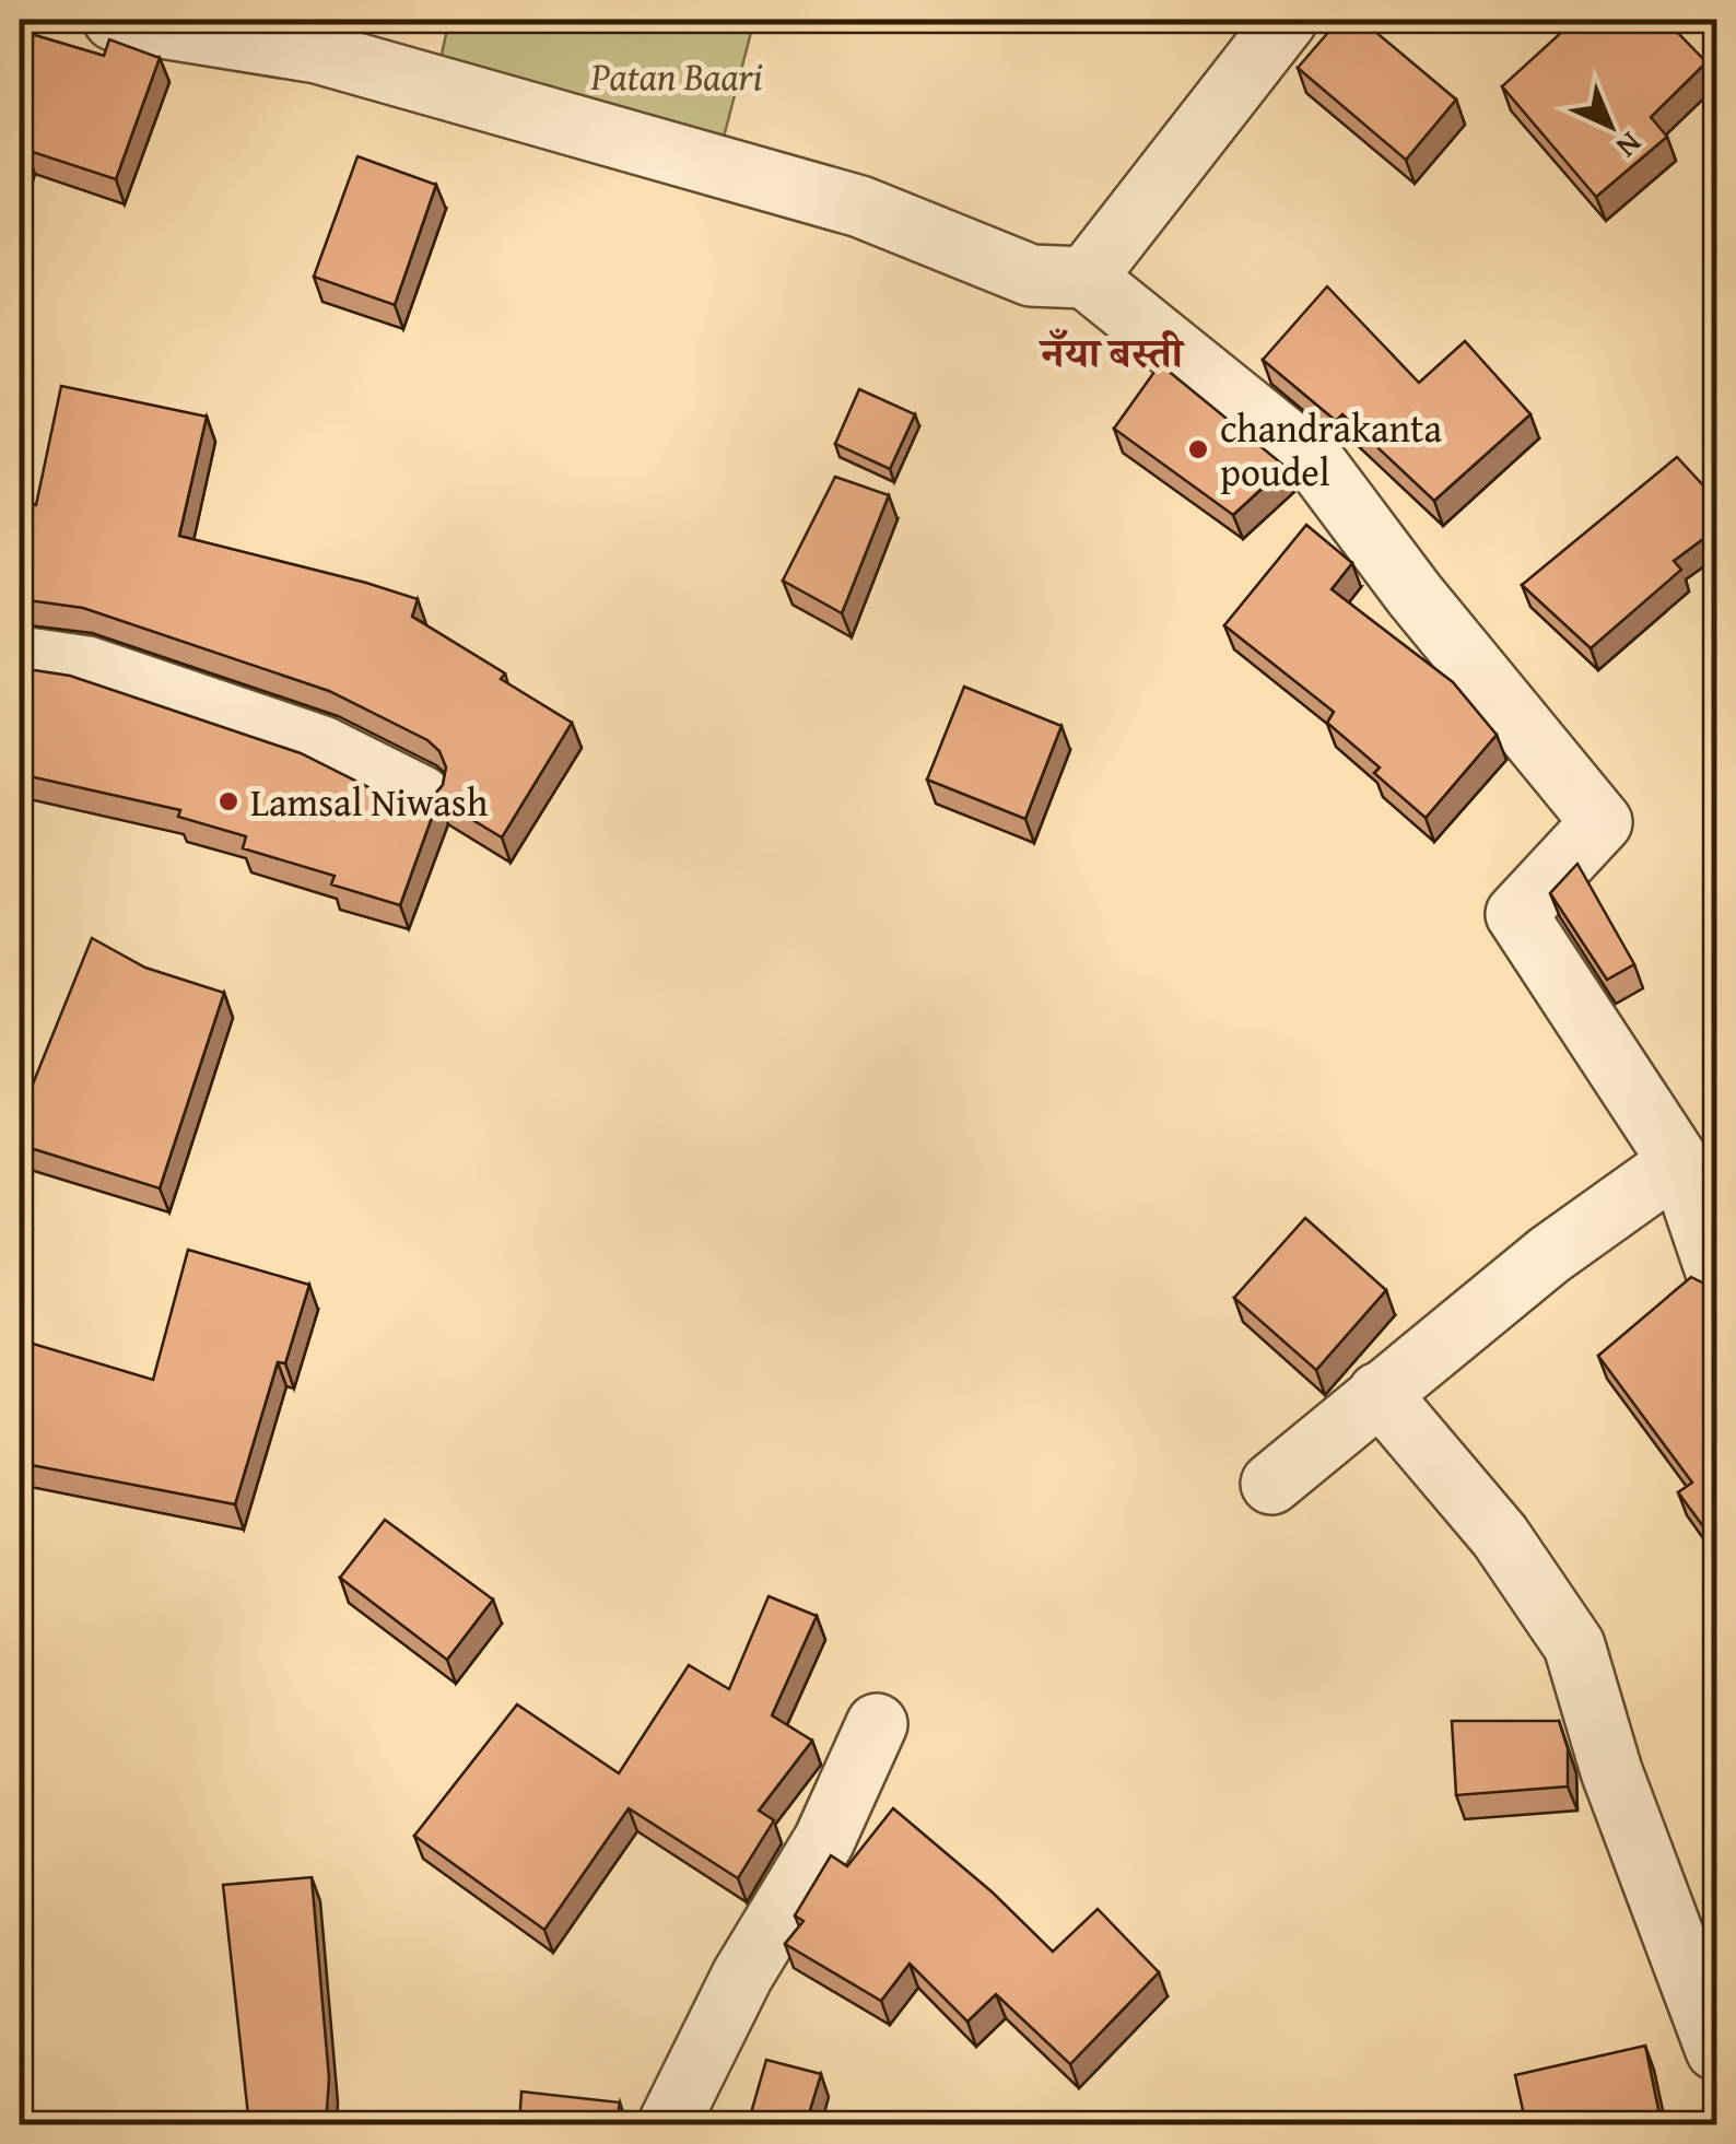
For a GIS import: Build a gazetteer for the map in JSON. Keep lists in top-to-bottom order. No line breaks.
{"districts":["नँया बस्ती"],"parks":["Patan Baari"],"places":["chandrakanta poudel","Lamsal Niwash"],"north":"bottom right"}
